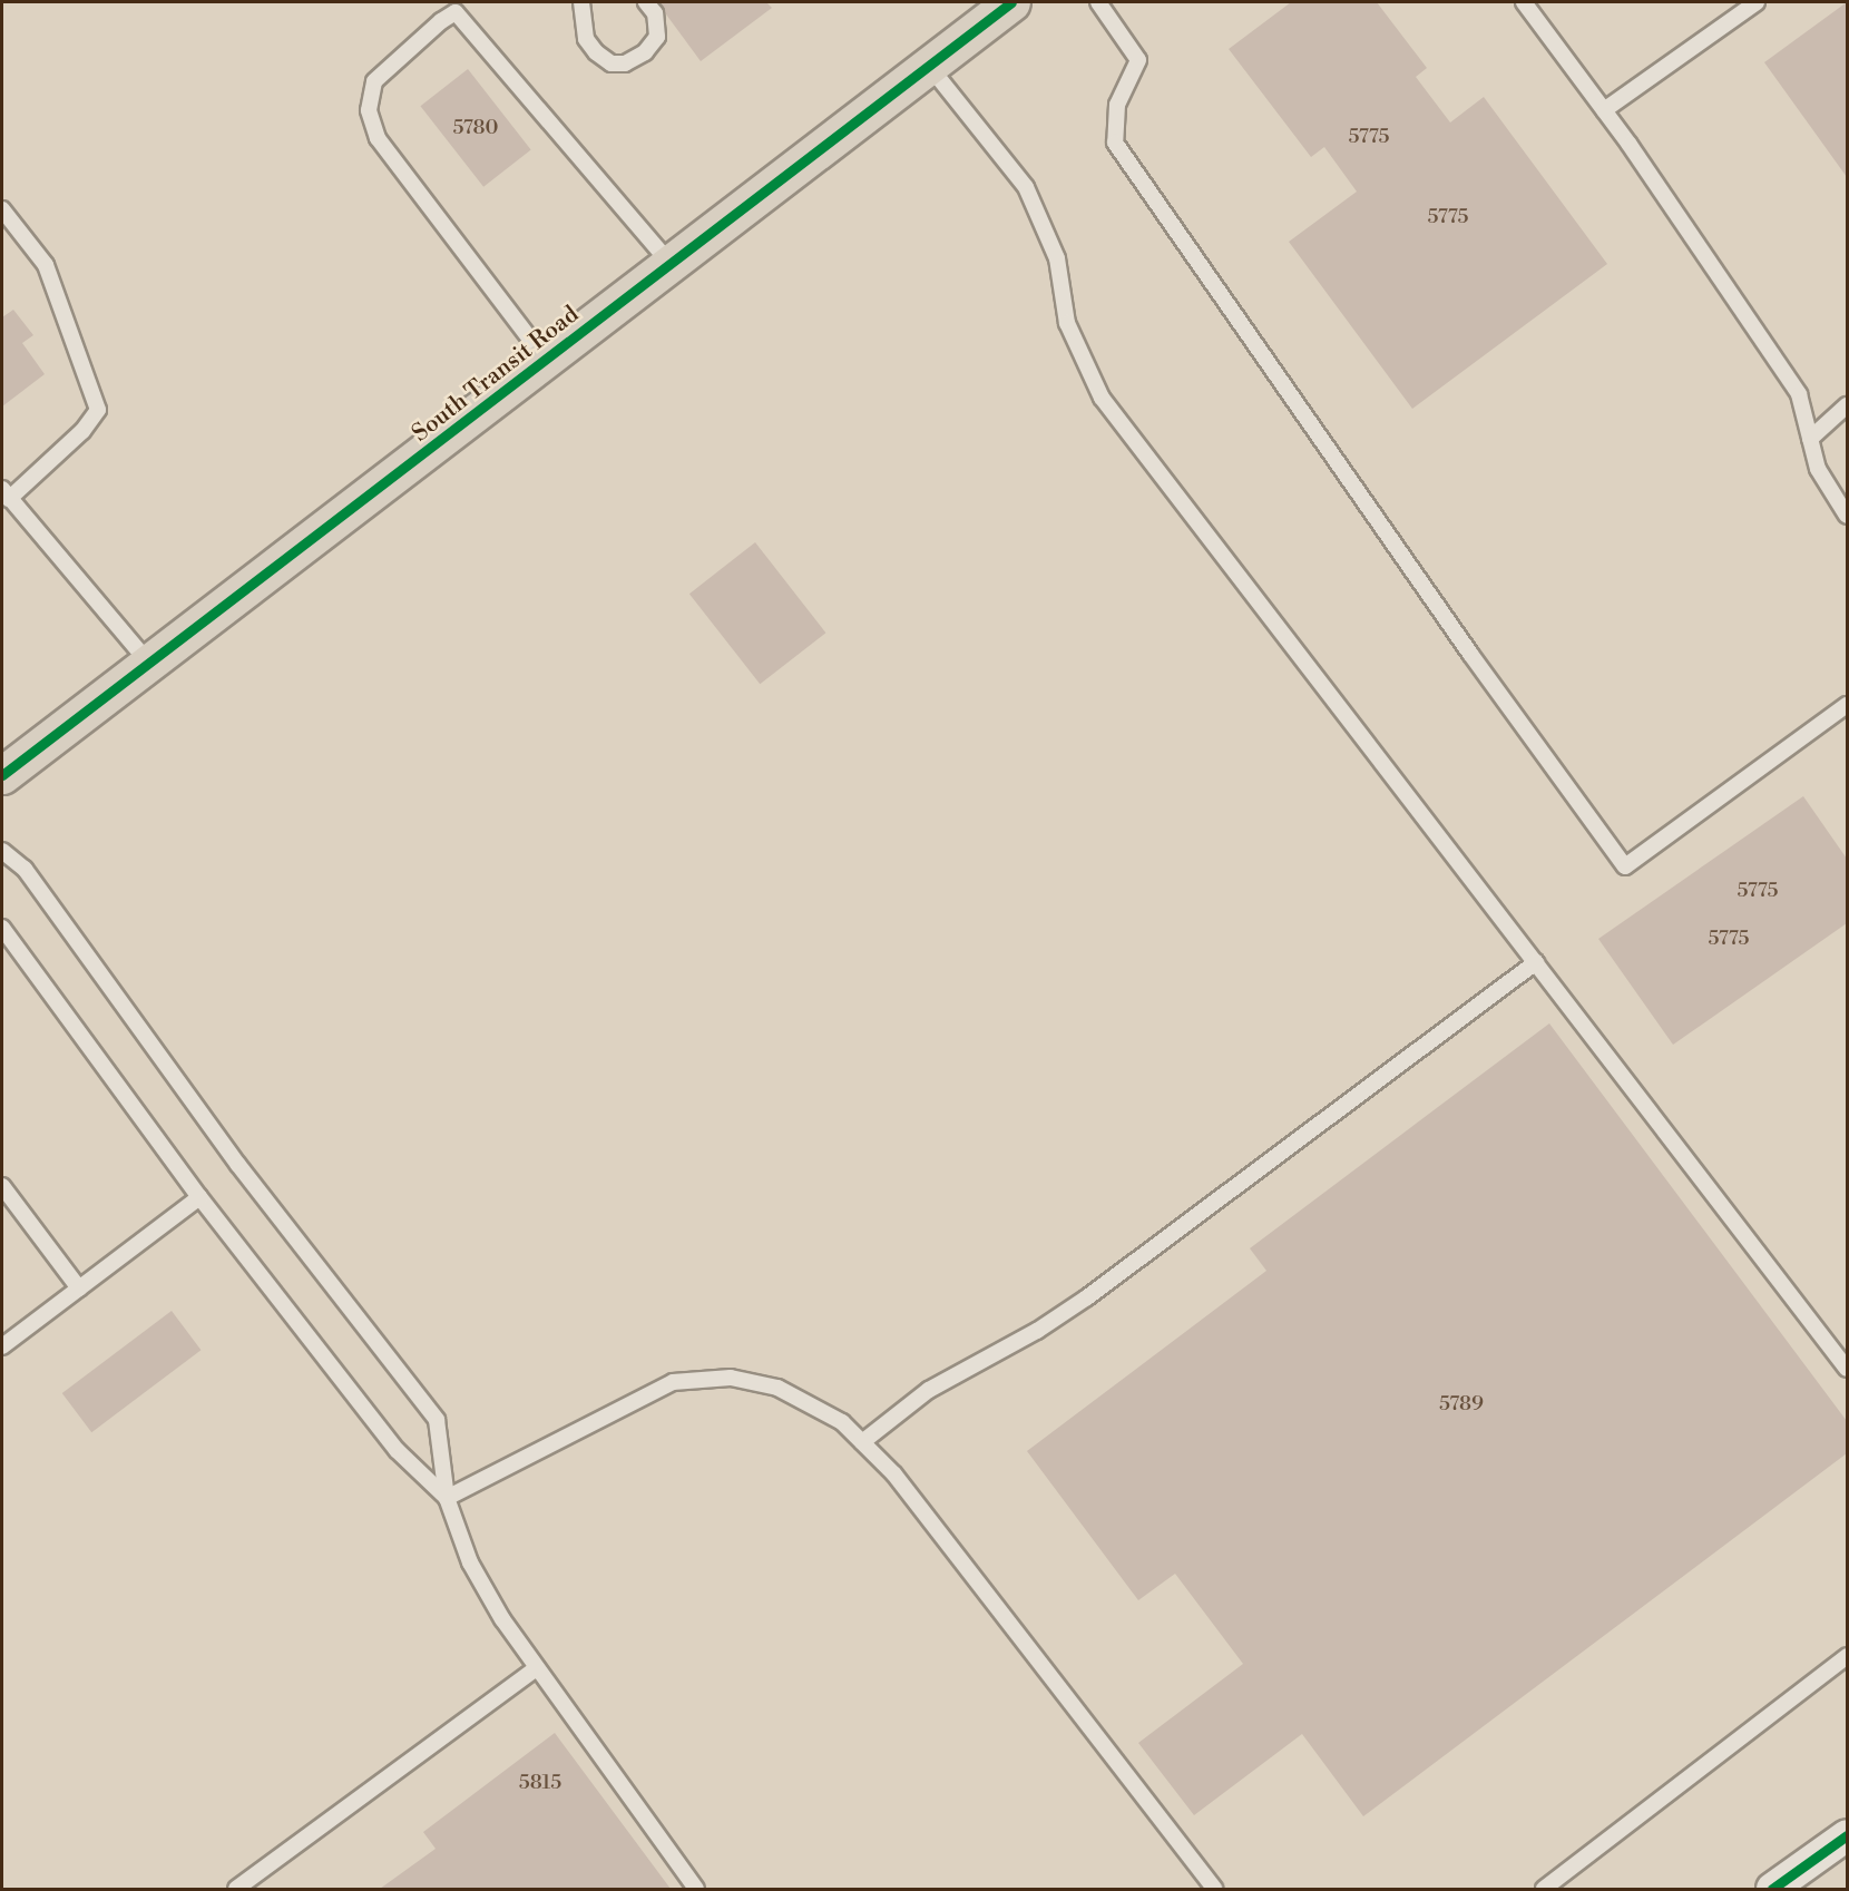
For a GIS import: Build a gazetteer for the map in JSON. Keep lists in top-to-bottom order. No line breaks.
{"streets":{"highway":["South Transit Road"]},"house_numbers":["5780","5775","5775","5775","5775","5789","5815"]}
